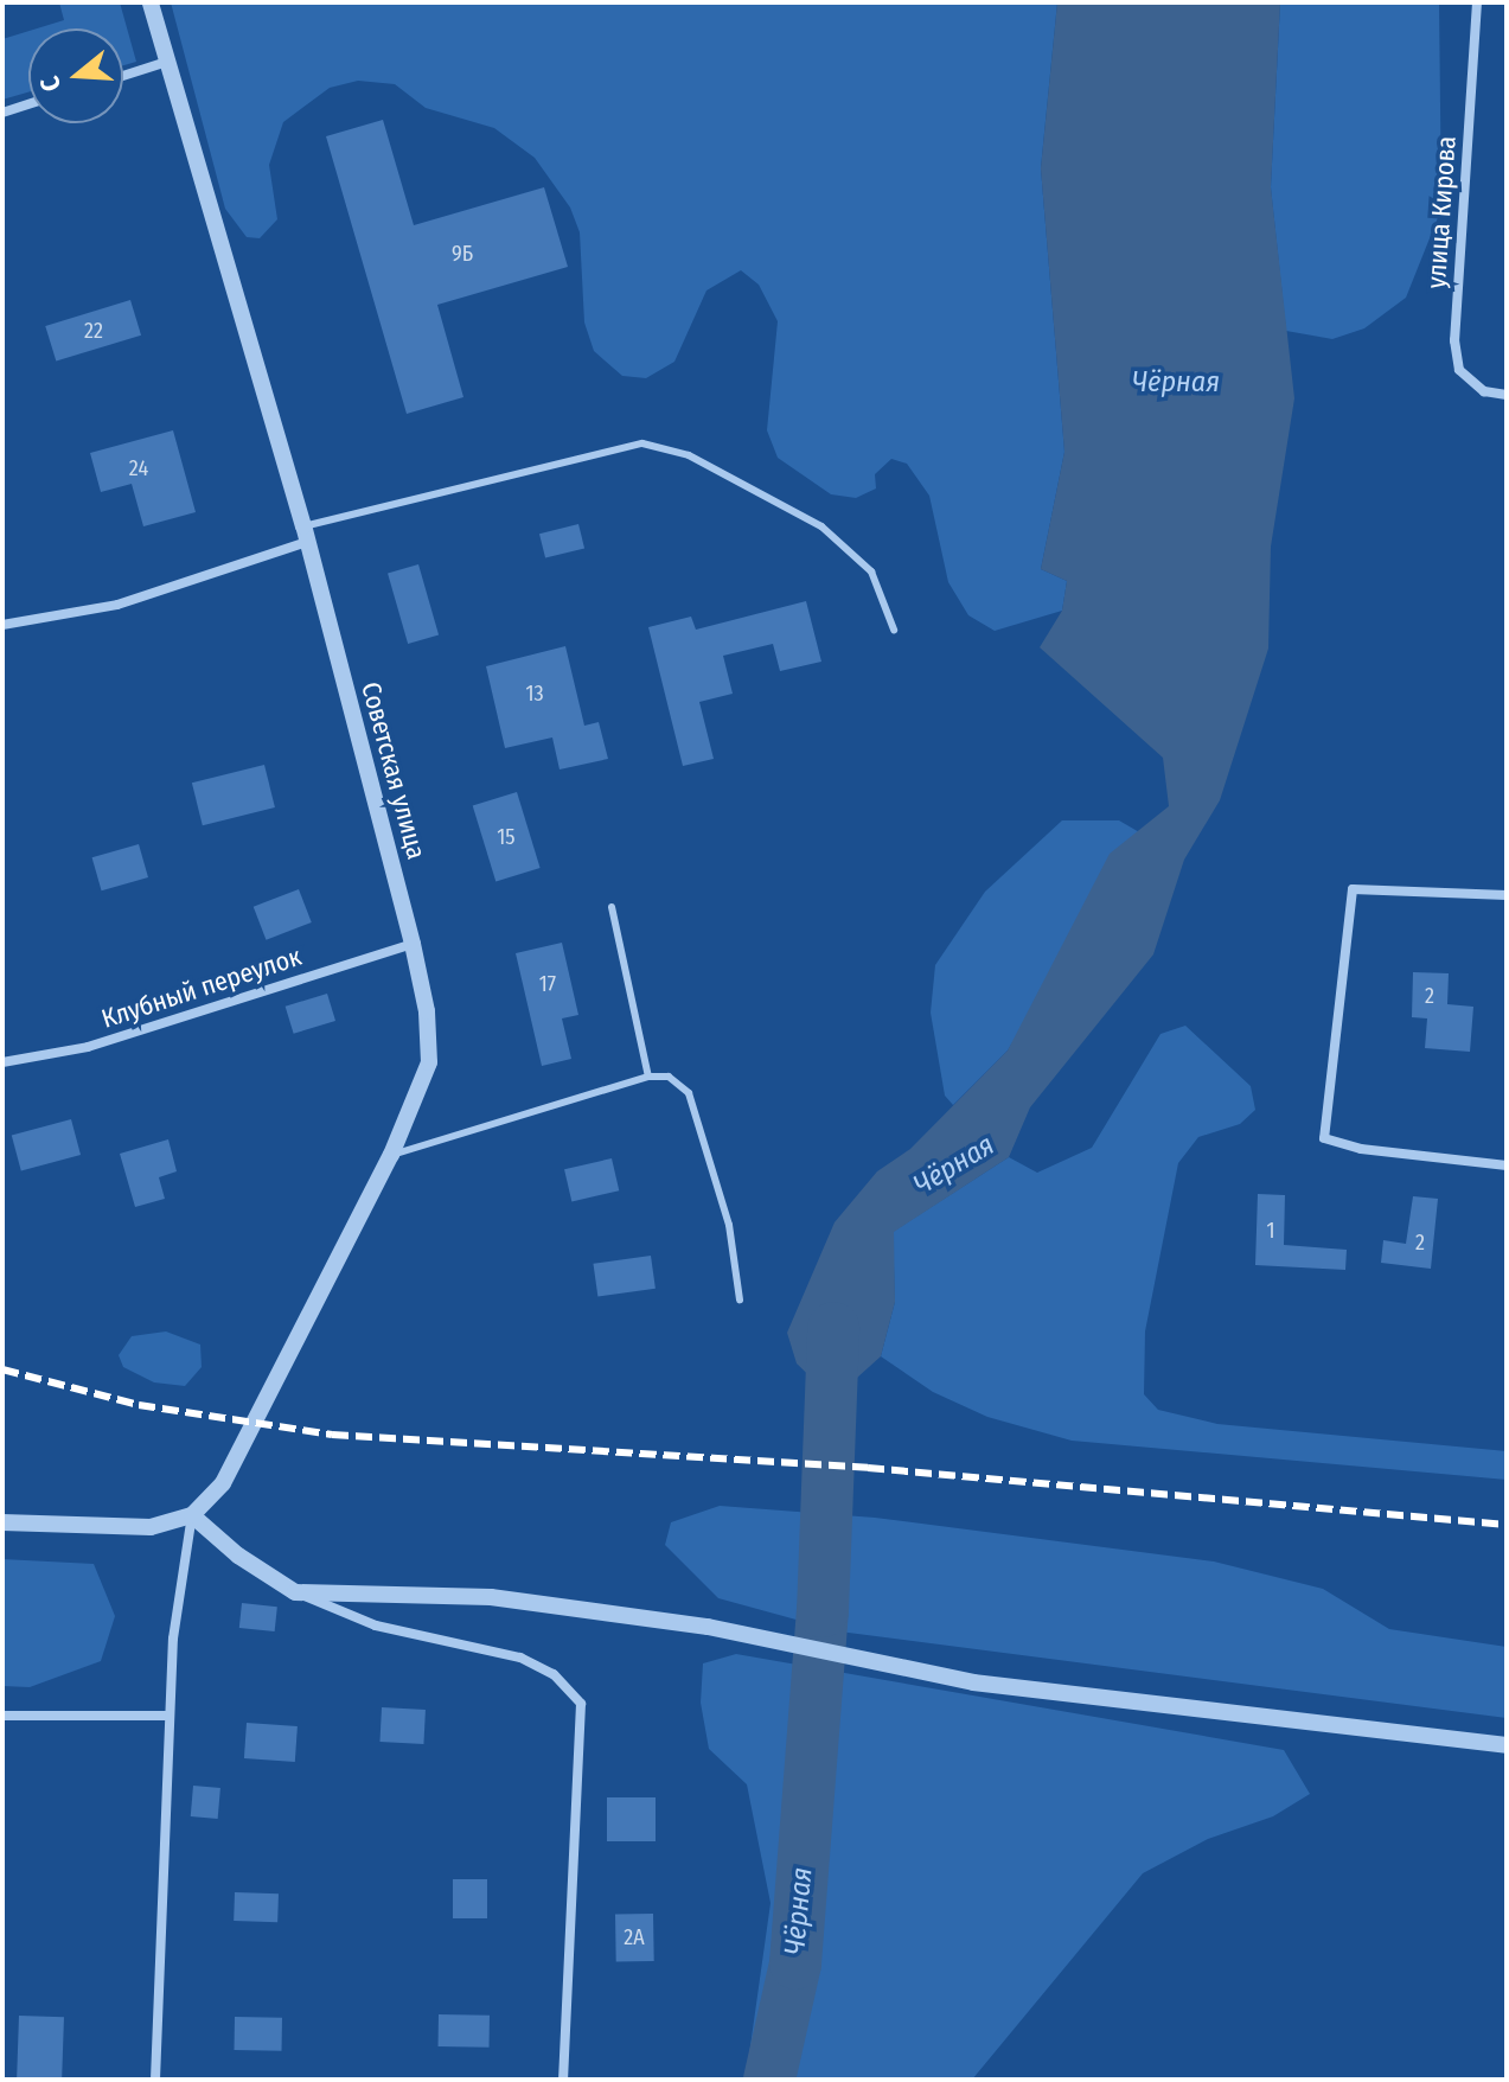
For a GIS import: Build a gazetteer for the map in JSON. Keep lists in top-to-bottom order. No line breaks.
{"streets":{"street":["улица Кирова","Советская улица","Клубный переулок"]},"crossings":[["Советская улица","Клубный переулок"]],"water":["Чёрная"],"house_numbers":["9Б","22","24","13","15","17","2","1","2","2А"],"north":"left"}
